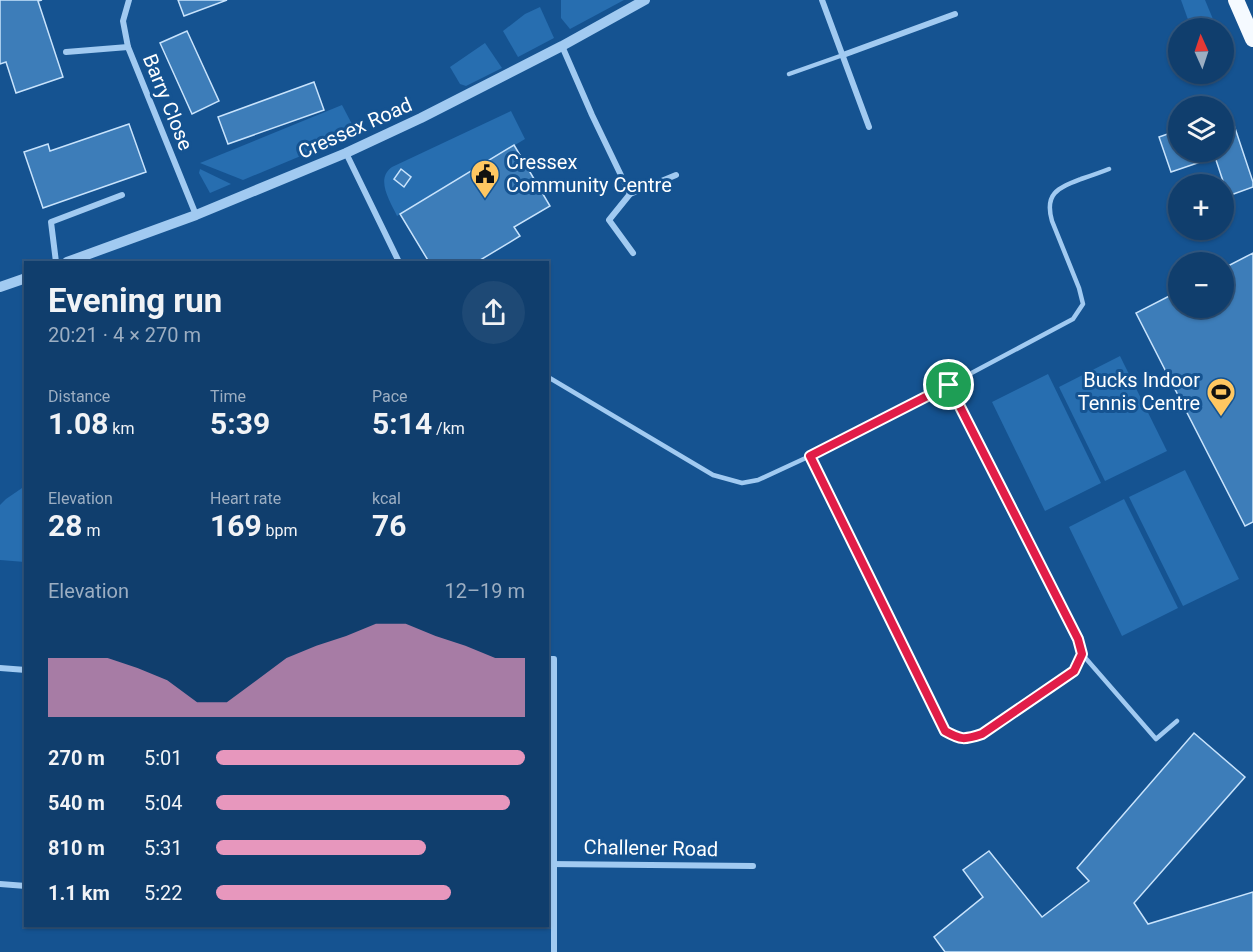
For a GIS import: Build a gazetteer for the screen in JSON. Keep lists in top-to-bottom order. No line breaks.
{"streets":{"street":["Barry Close","Cressex Road","Challener Road"]},"crossings":[["Barry Close","Cressex Road"]],"places":{"public building":["Cressex Community Centre"],"sports":["Bucks Indoor Tennis Centre"]},"north":"top","page":{"map_buttons":["+","−"],"heading":["Evening run","20:21 · 4 × 270 m"],"stats":[["Distance","1.08 km"],["Time","5:39"],["Pace","5:14 /km"],["Elevation","28 m"],["Heart rate","169 bpm"],["kcal","76"]],"chart":["Elevation","12–19 m"],"list":[{"name":"270 m","note":"5:01"},{"name":"540 m","note":"5:04"},{"name":"810 m","note":"5:31"},{"name":"1.1 km","note":"5:22"}]}}
